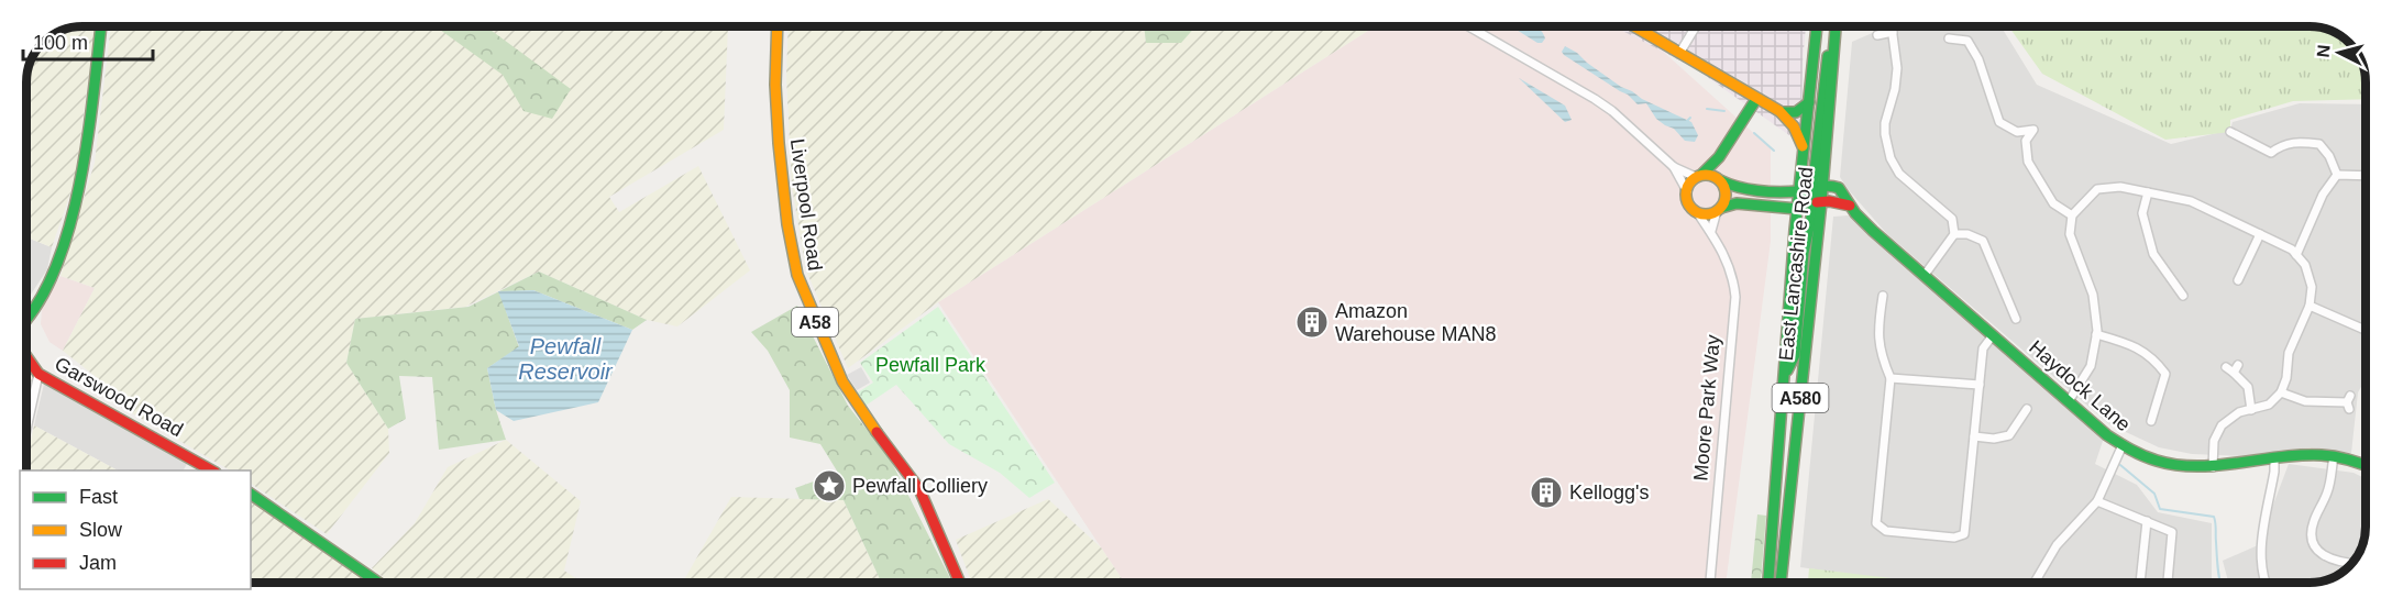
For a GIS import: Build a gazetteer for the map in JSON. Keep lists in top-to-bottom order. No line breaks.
{"streets":{"main road":["Liverpool Road","East Lancashire Road","A58","Haydock Lane","Garswood Road","A580"],"street":["Moore Park Way"]},"crossings":[["East Lancashire Road","Haydock Lane"]],"water":["Pewfall Reservoir"],"parks":["Pewfall Park"],"places":{"building":["Amazon Warehouse MAN8","Kellogg's"],"place":["Pewfall Colliery"]},"legend":["Fast","Slow","Jam"],"scale_bar":"100 m","north":"left"}
